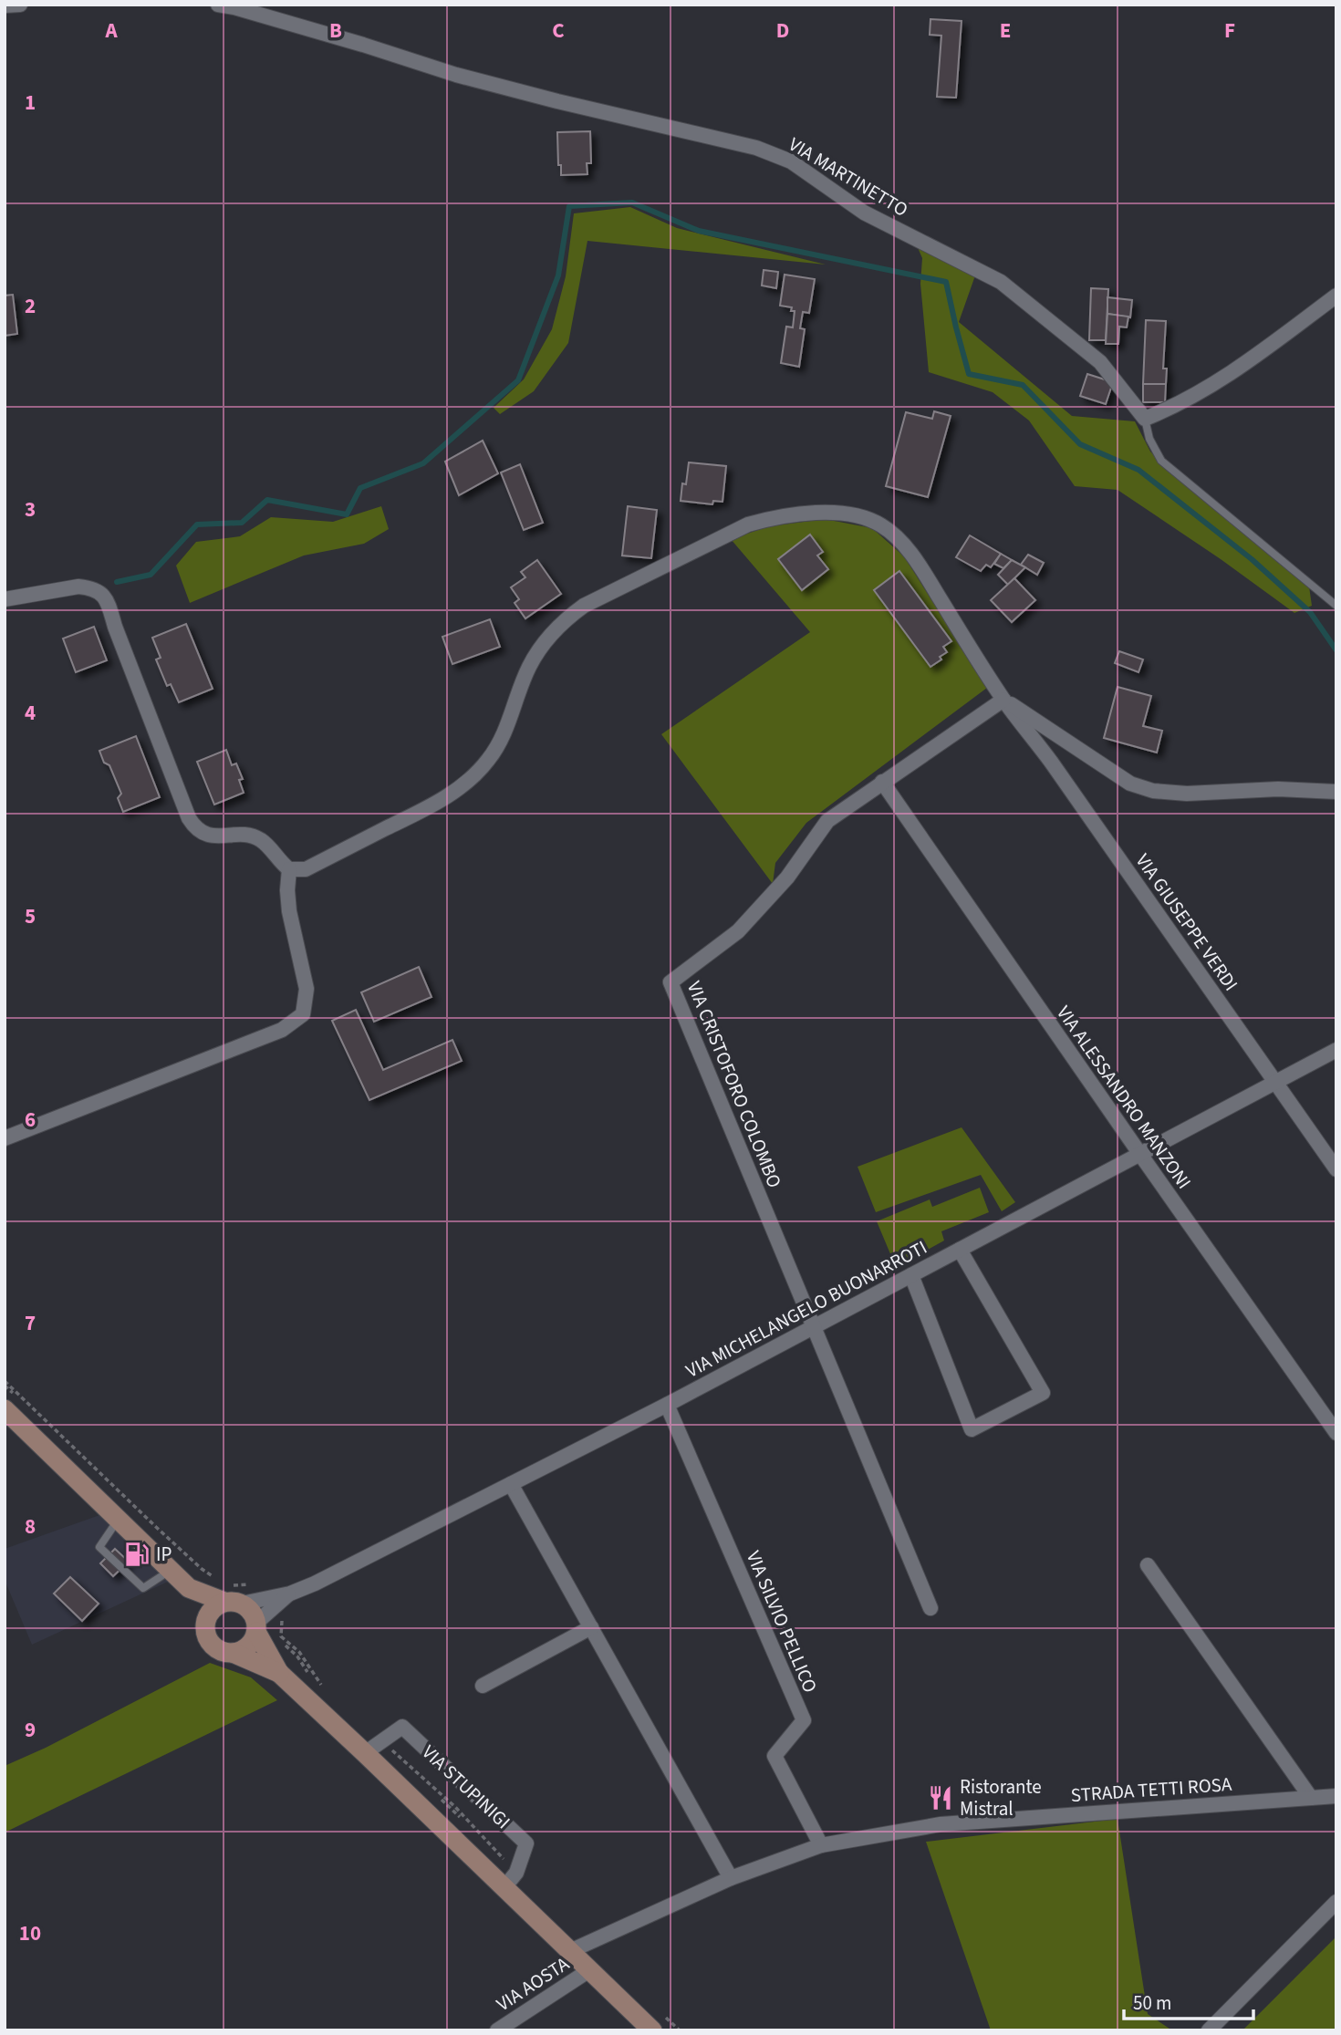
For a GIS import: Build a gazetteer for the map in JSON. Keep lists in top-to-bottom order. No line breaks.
{"streets":{"street":["VIA MARTINETTO","VIA GIUSEPPE VERDI","VIA CRISTOFORO COLOMBO","VIA ALESSANDRO MANZONI","VIA MICHELANGELO BUONARROTI","VIA SILVIO PELLICO","VIA STUPINIGI","STRADA TETTI ROSA","VIA AOSTA"]},"crossings":[["VIA GIUSEPPE VERDI","VIA CRISTOFORO COLOMBO"],["VIA GIUSEPPE VERDI","VIA MICHELANGELO BUONARROTI"],["VIA CRISTOFORO COLOMBO","VIA ALESSANDRO MANZONI"],["VIA CRISTOFORO COLOMBO","VIA MICHELANGELO BUONARROTI"],["VIA ALESSANDRO MANZONI","VIA MICHELANGELO BUONARROTI"],["VIA MICHELANGELO BUONARROTI","VIA SILVIO PELLICO"],["VIA SILVIO PELLICO","STRADA TETTI ROSA"]],"places":{"fuel station":["IP"],"restaurant":["Ristorante Mistral"]},"scale_bar":"50 m","grid":{"columns":["A","B","C","D","E","F"],"rows":["1","2","3","4","5","6","7","8","9","10"]}}
